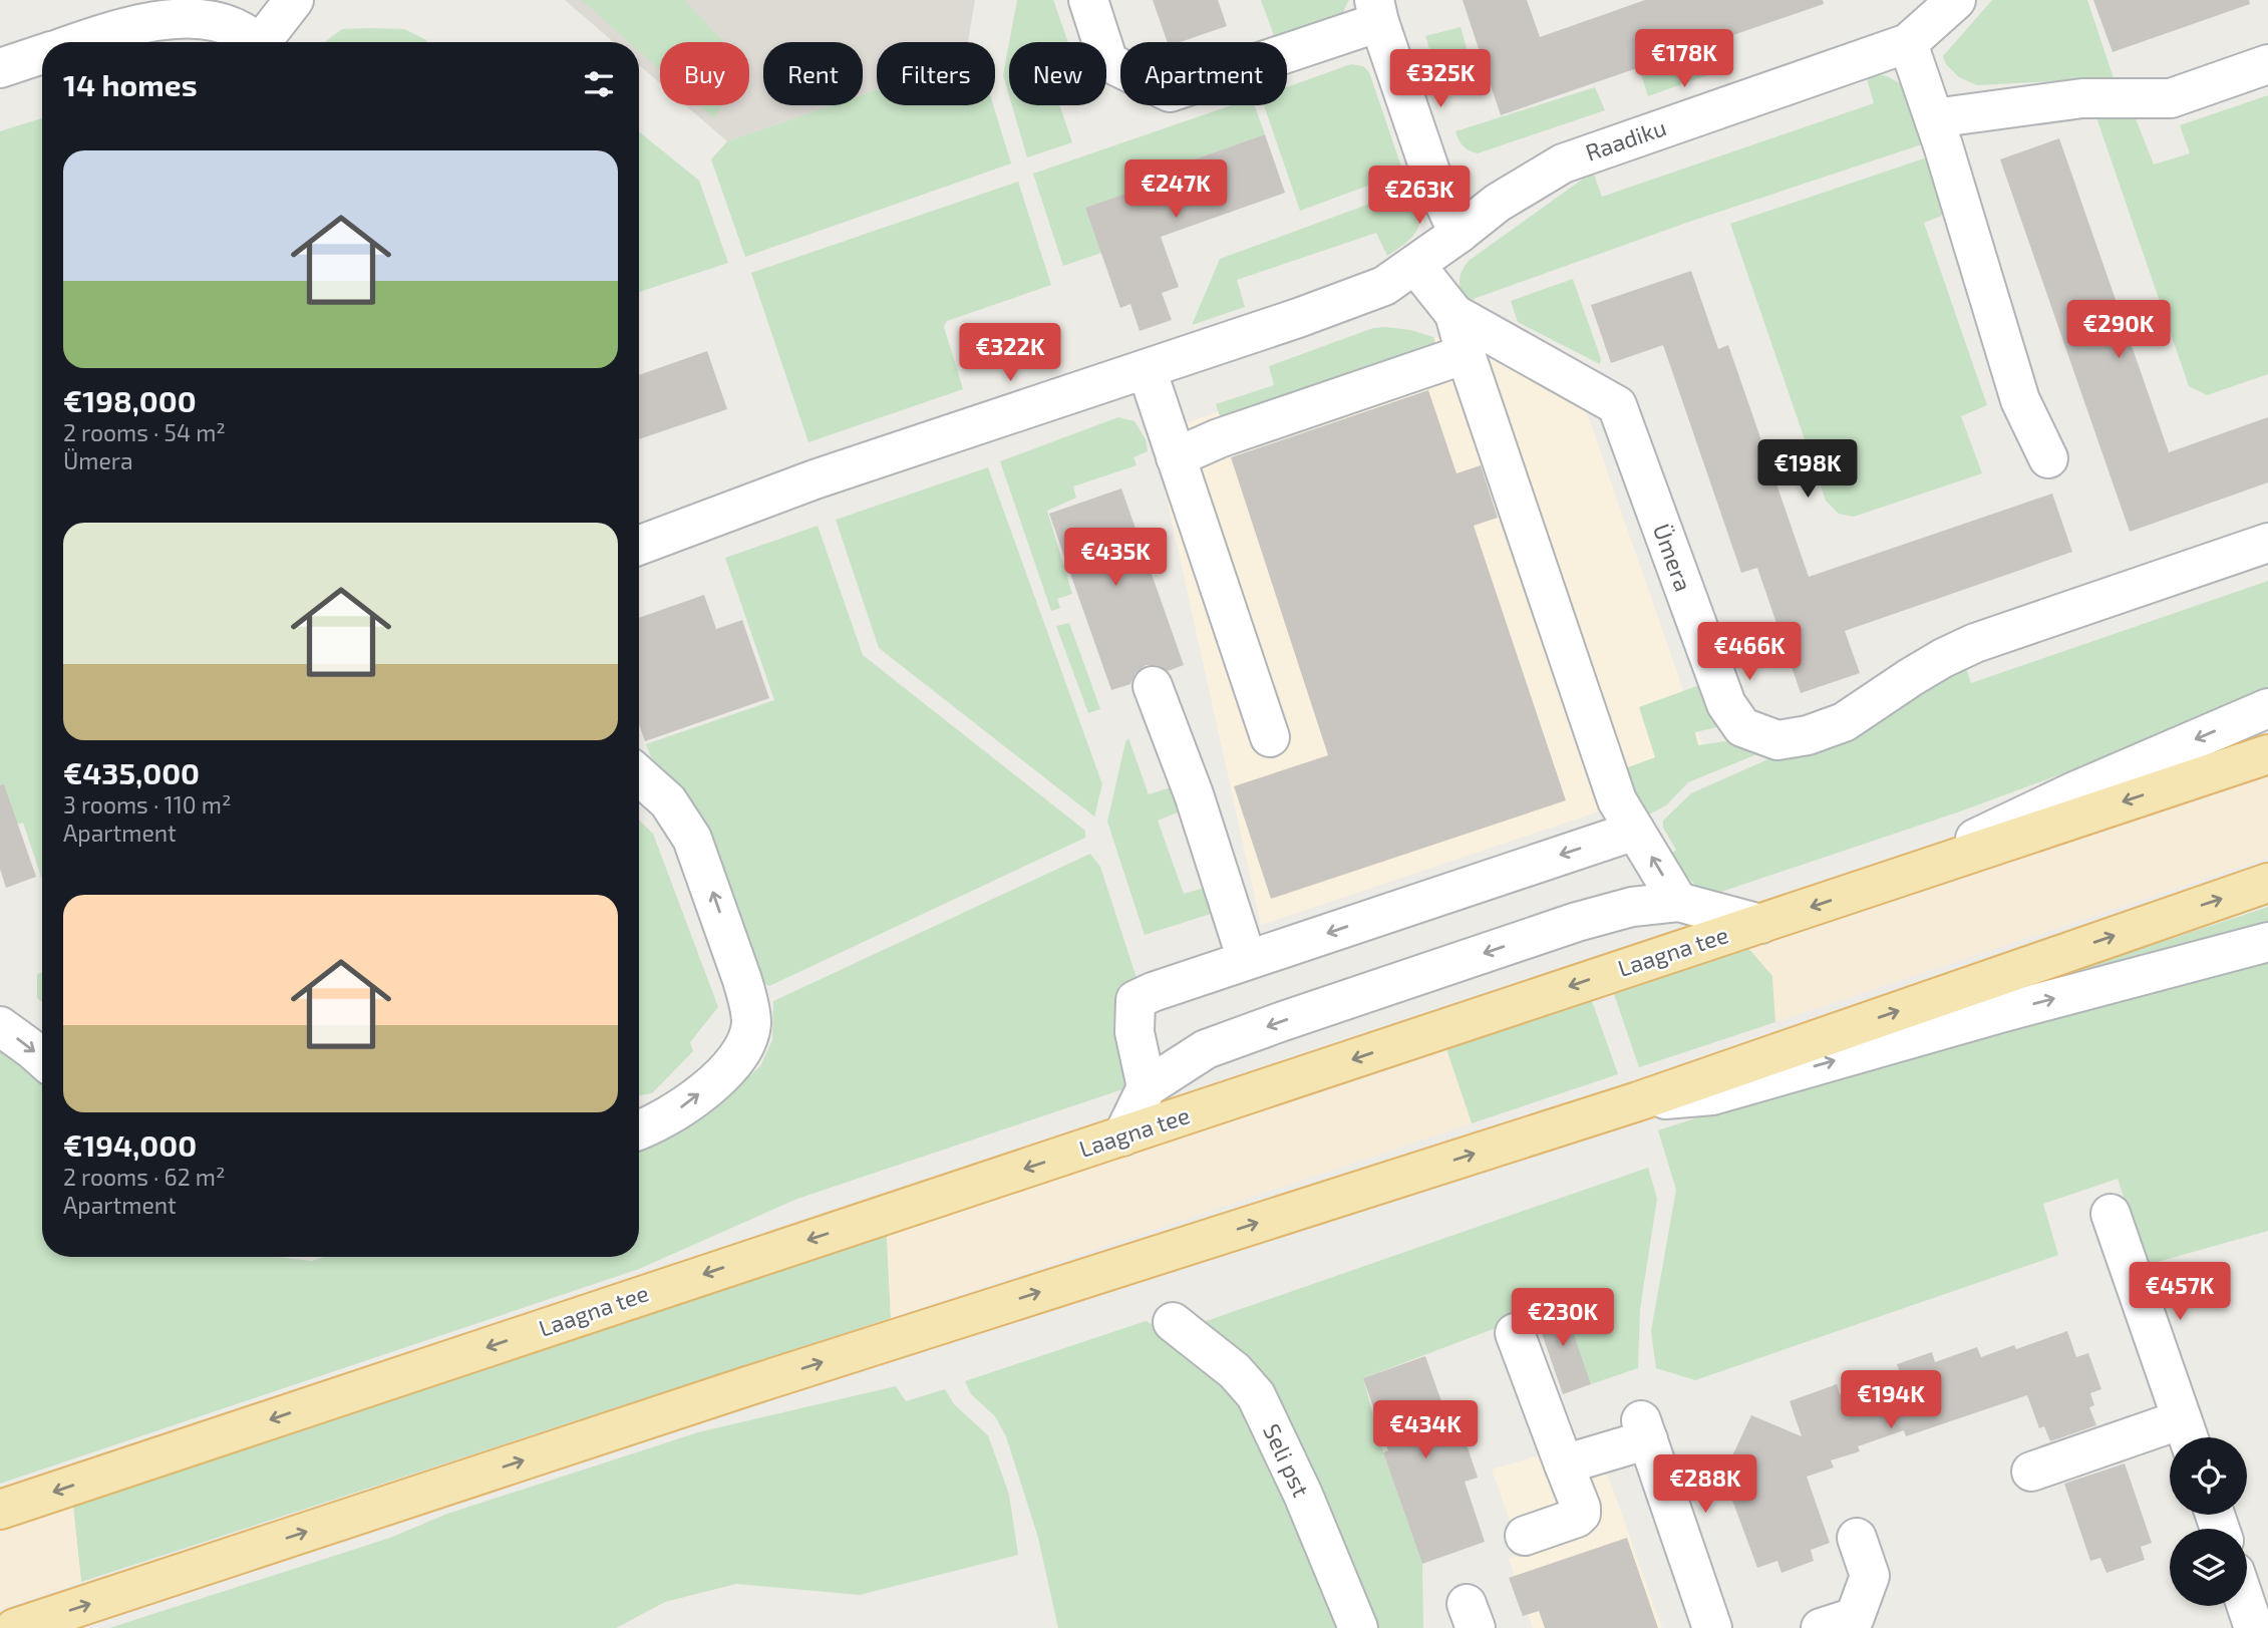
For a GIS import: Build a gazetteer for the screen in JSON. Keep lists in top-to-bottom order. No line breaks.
{"streets":{"main road":["Laagna tee"],"street":["Raadiku","Ümera","Seli pst"]},"page":{"price":["€178K","€325K","€247K","€263K","€290K","€322K","€198K","€435K","€466K","€457K","€230K","€194K","€434K","€288K"],"chip":["Buy","Rent","Filters","New","Apartment"],"heading":"14 homes","list":[{"name":"€198,000","note":"2 rooms · 54 m² · Ümera"},{"name":"€435,000","note":"3 rooms · 110 m² · Apartment"},{"name":"€194,000","note":"2 rooms · 62 m² · Apartment"}]}}
